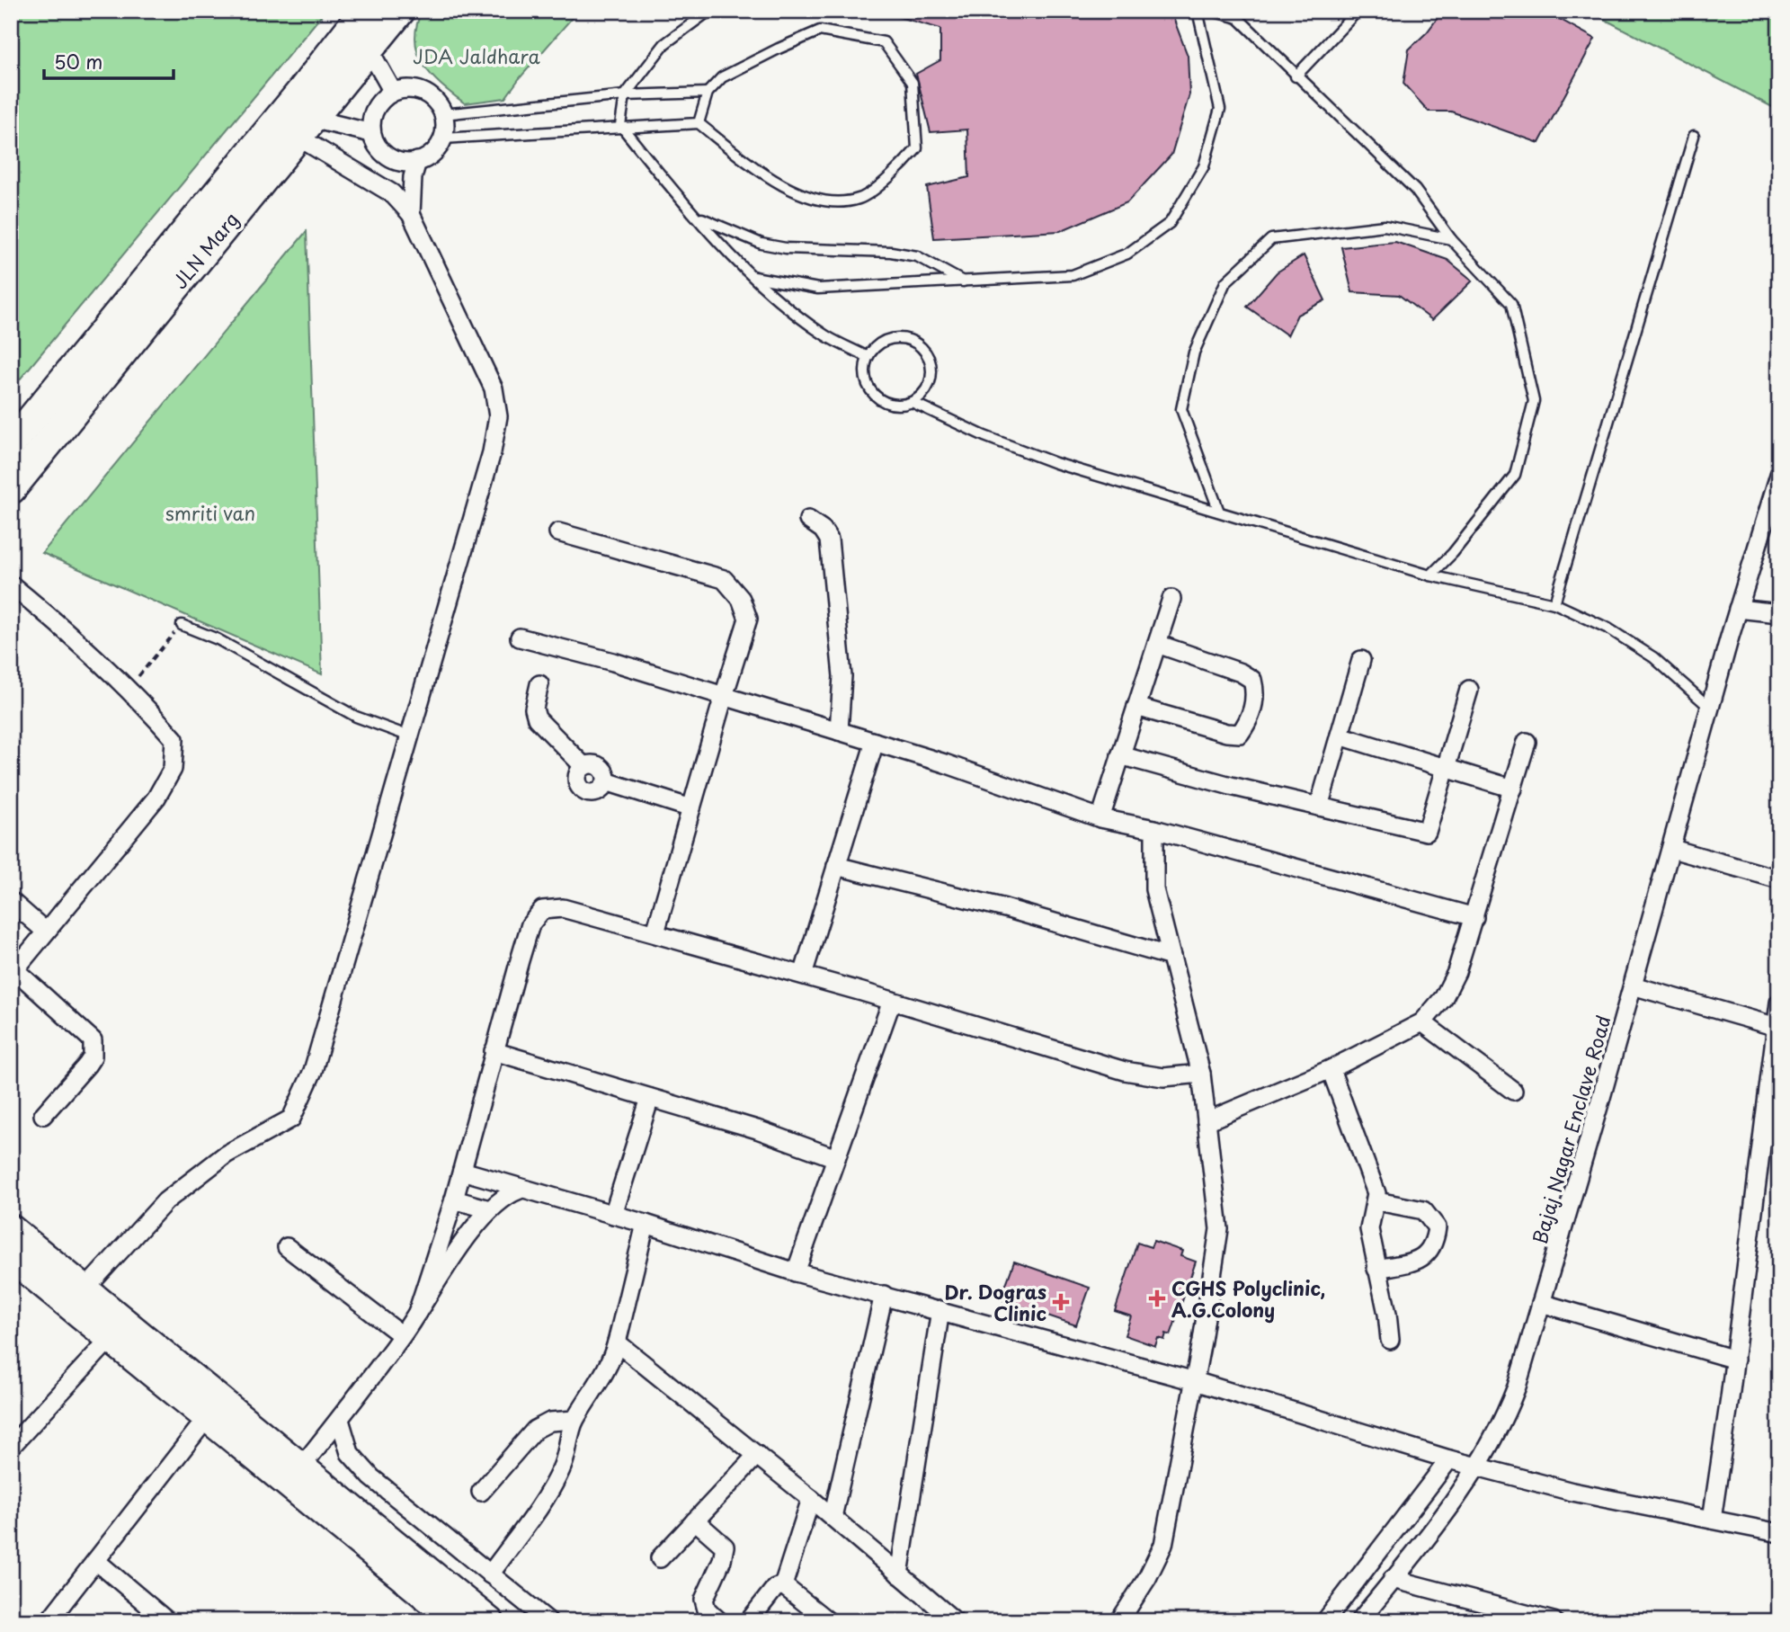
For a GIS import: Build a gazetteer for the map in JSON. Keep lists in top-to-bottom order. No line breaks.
{"streets":{"main road":["JLN Marg"],"street":["Bajaj Nagar Enclave Road"]},"parks":["JDA Jaldhara","smriti van"],"places":{"health":["CGHS Polyclinic, A.G.Colony","Dr. Dogras Clinic"]},"scale_bar":"50 m"}
